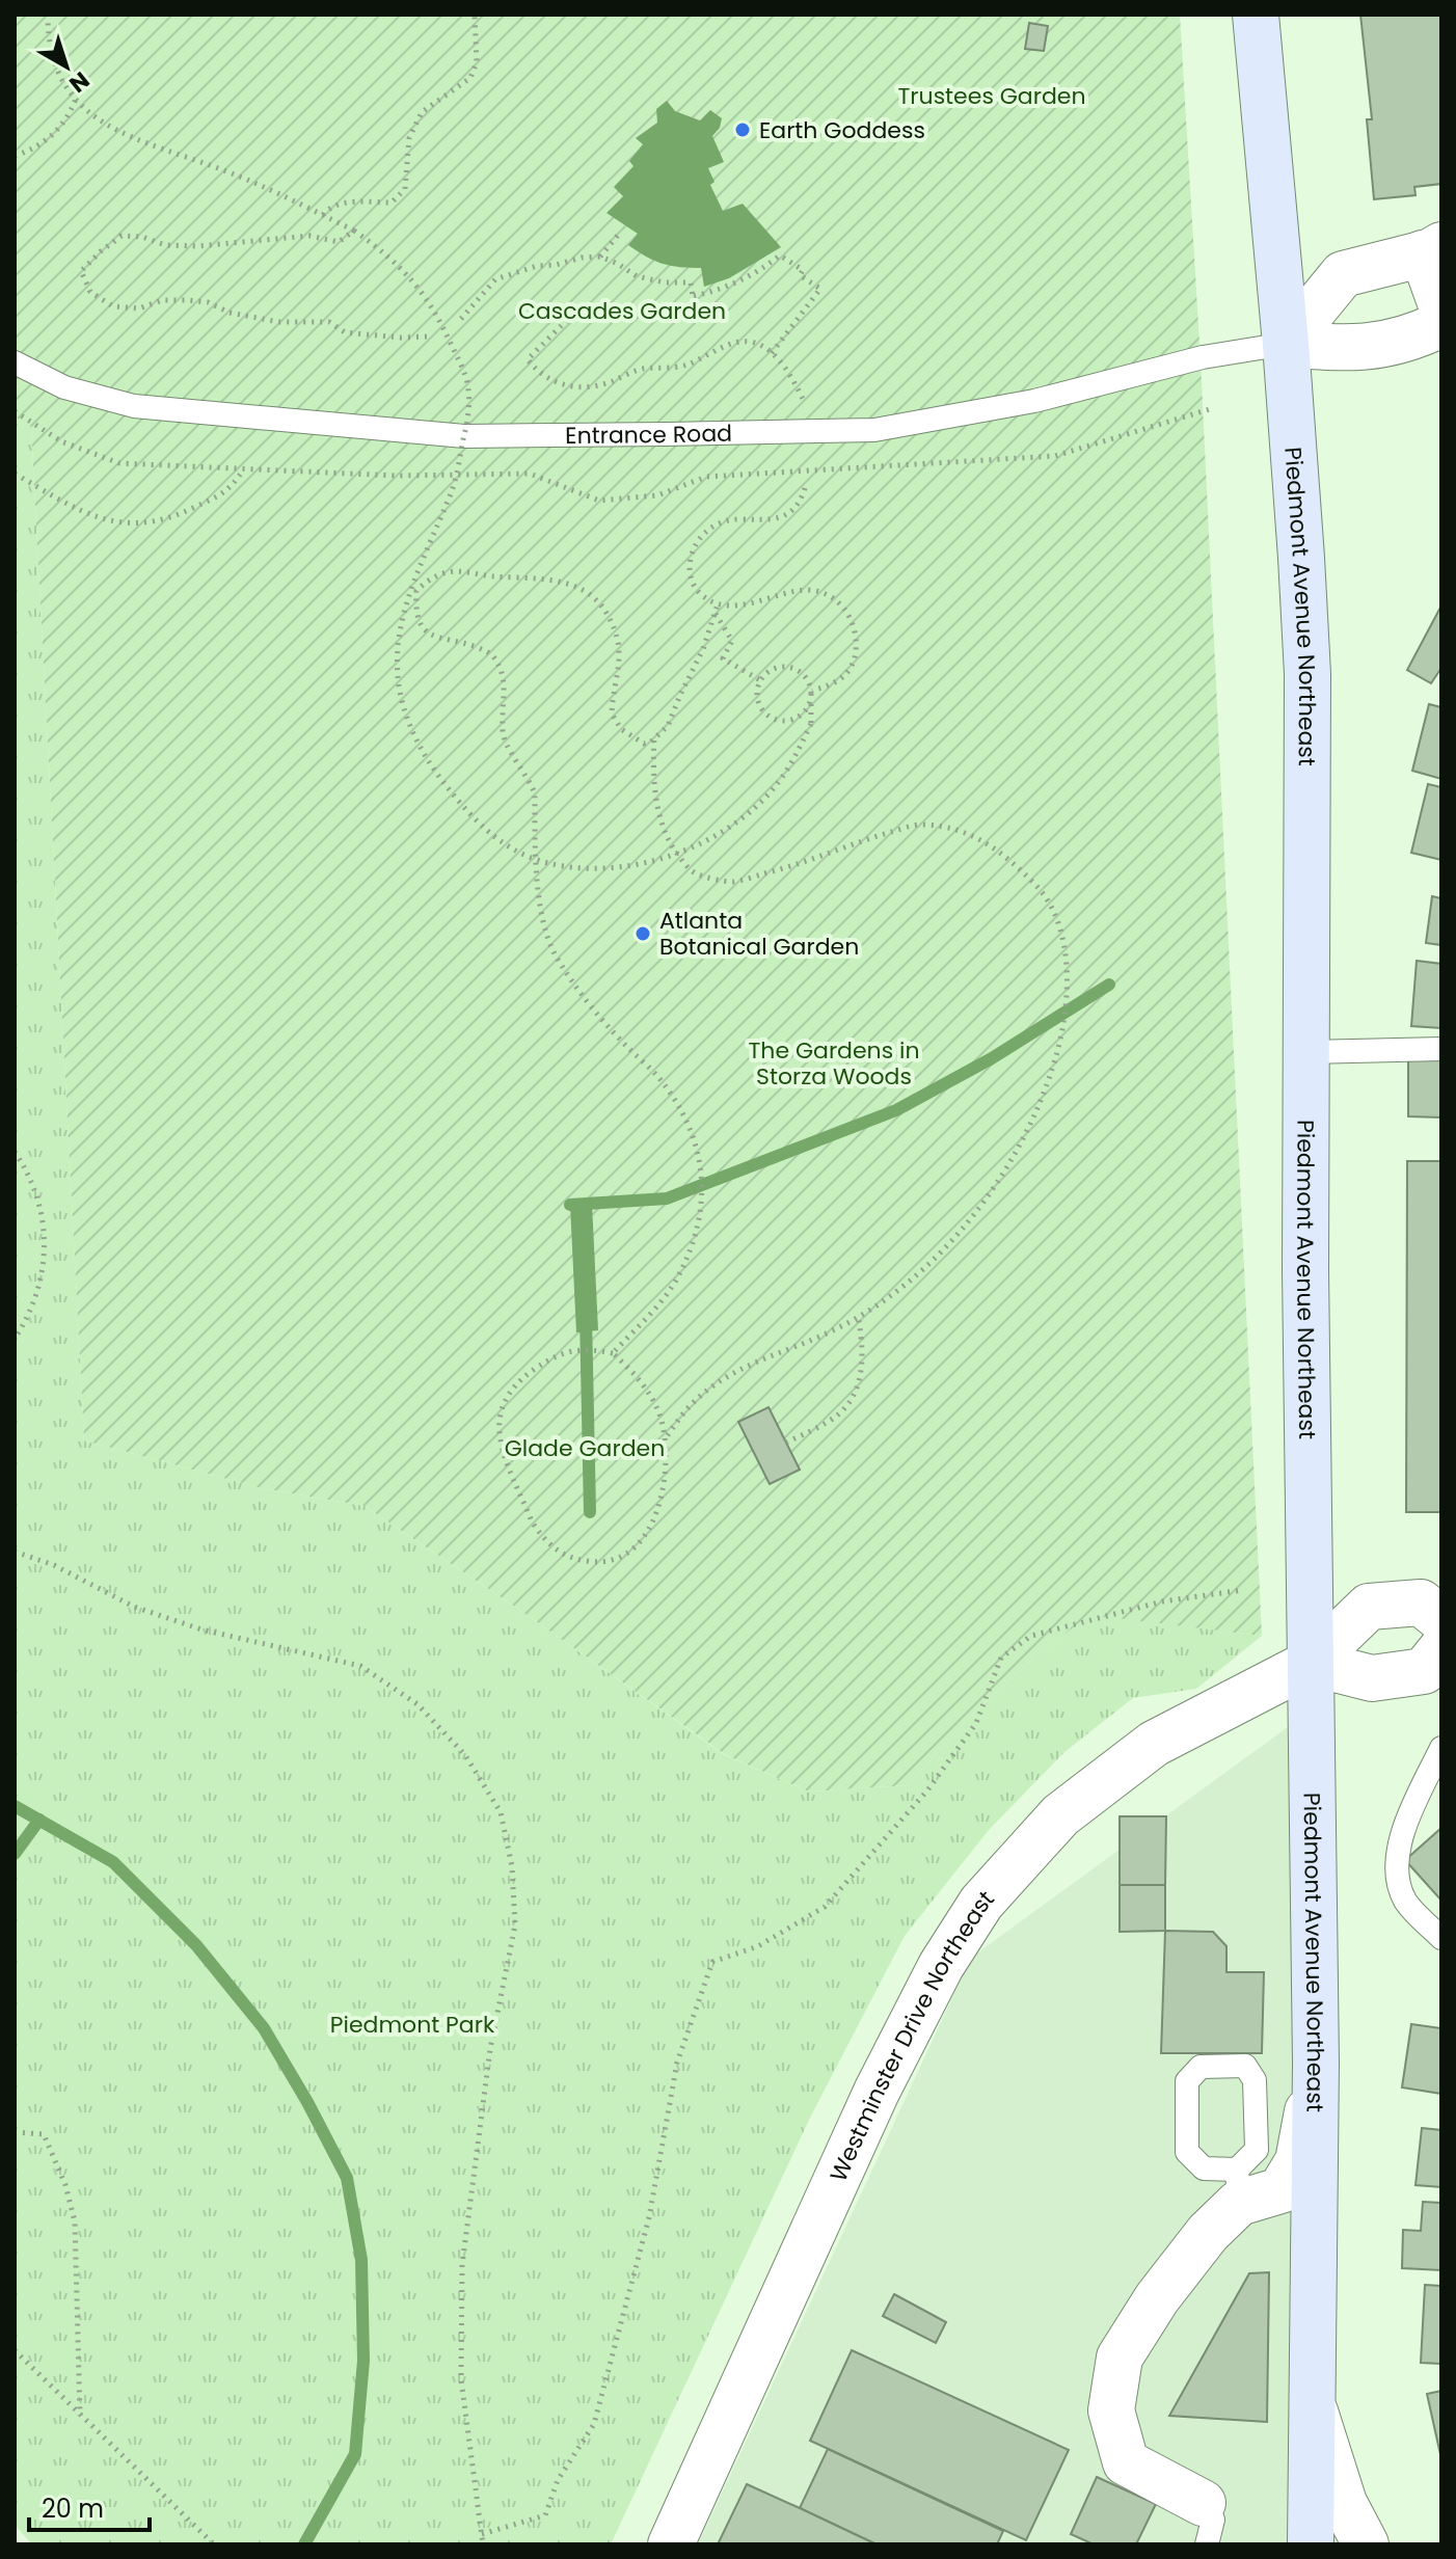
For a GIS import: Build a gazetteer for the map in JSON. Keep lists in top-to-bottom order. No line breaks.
{"streets":{"main road":["Piedmont Avenue Northeast"],"street":["Westminster Drive Northeast"],"lane":["Entrance Road"]},"crossings":[["Entrance Road","Piedmont Avenue Northeast"],["Piedmont Avenue Northeast","Westminster Drive Northeast"]],"parks":["Trustees Garden","Cascades Garden","The Gardens in Storza Woods","Glade Garden","Piedmont Park"],"places":["Earth Goddess","Atlanta Botanical Garden"],"scale_bar":"20 m","north":"bottom right"}
